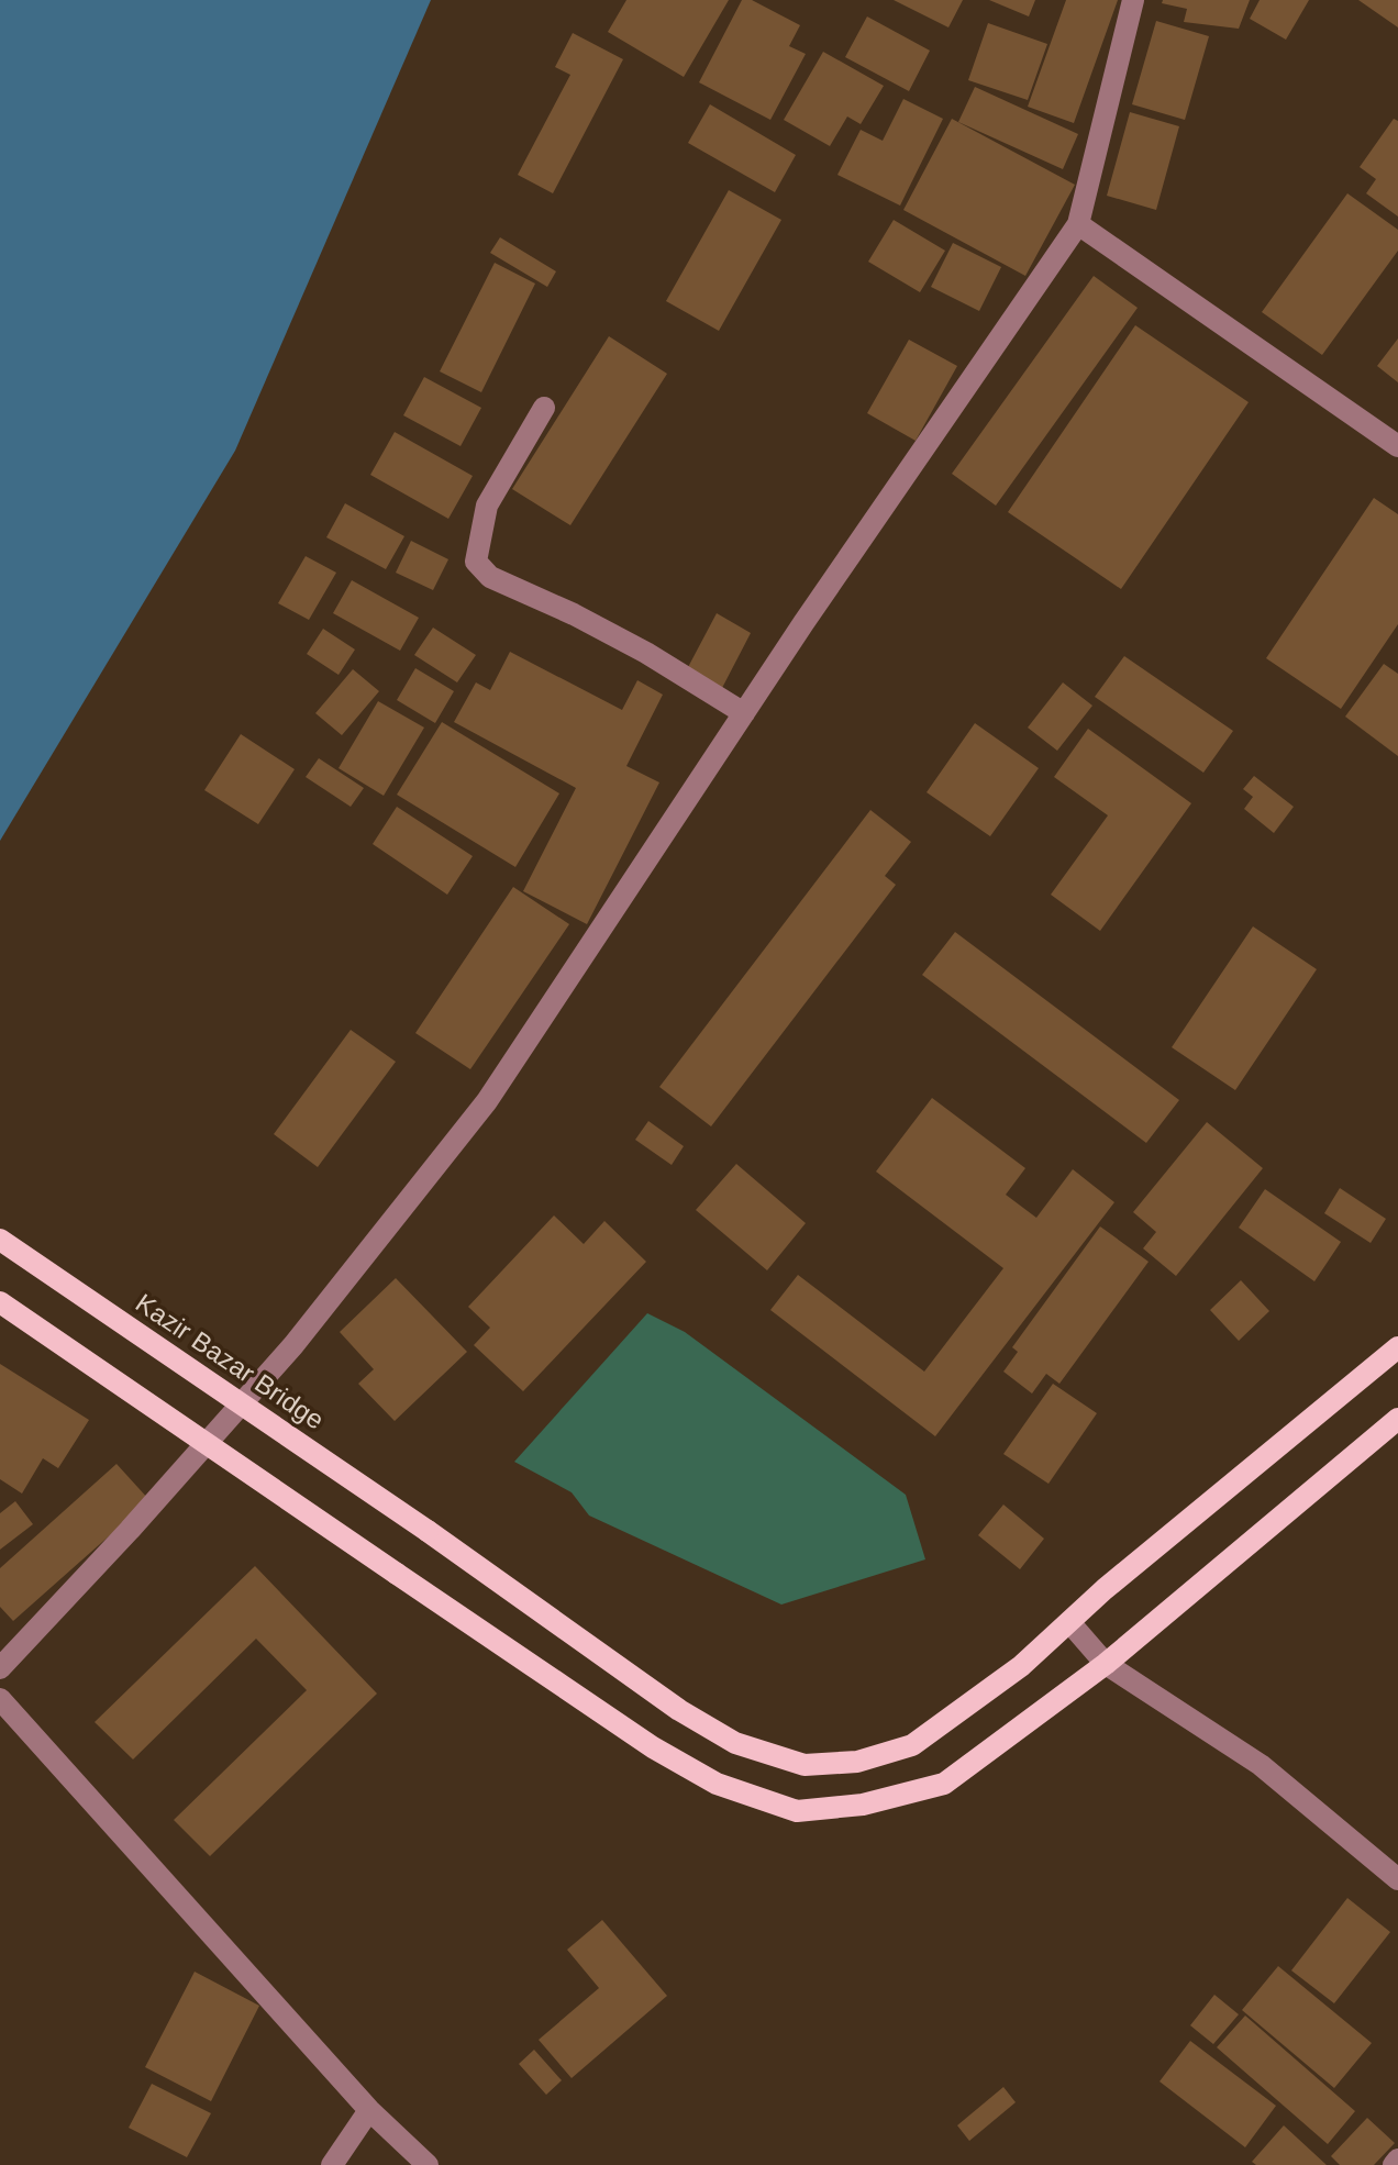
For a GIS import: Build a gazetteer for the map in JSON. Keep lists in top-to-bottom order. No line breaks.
{"streets":{"main road":["Kazir Bazar Bridge"]}}
